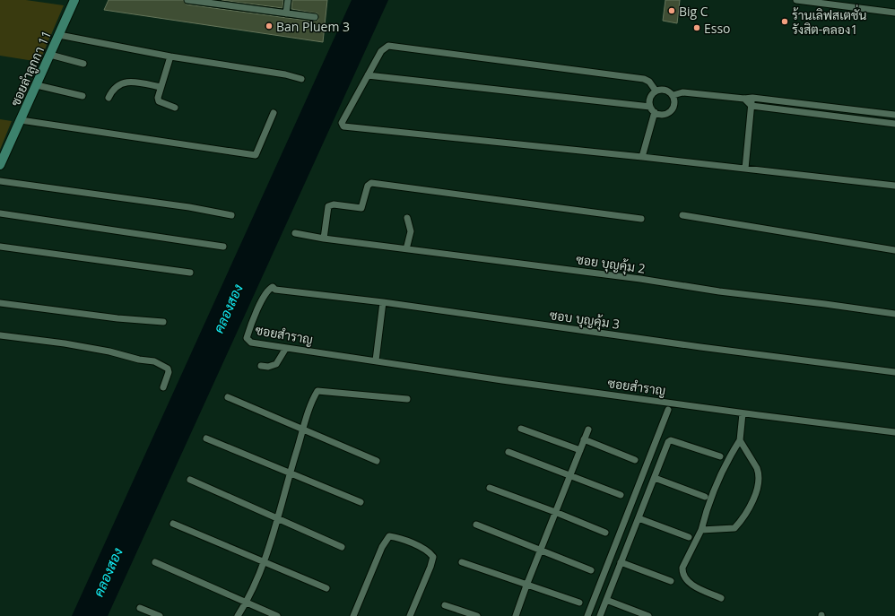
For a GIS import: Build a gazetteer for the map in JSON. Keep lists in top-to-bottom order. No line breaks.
{"streets":{"street":["ซอยลำลูกกา 11","ซอย บุญคุ้ม 2","ซอบ บุญคุ้ม 3","ซอยสำราญ"]},"crossings":[["ซอบ บุญคุ้ม 3","ซอยสำราญ"]],"water":["คลองสอง"],"places":["Big C","ร้านเลิฟสเตชั่น รังสิต-คลอง1","Ban Pluem 3","Esso"]}
